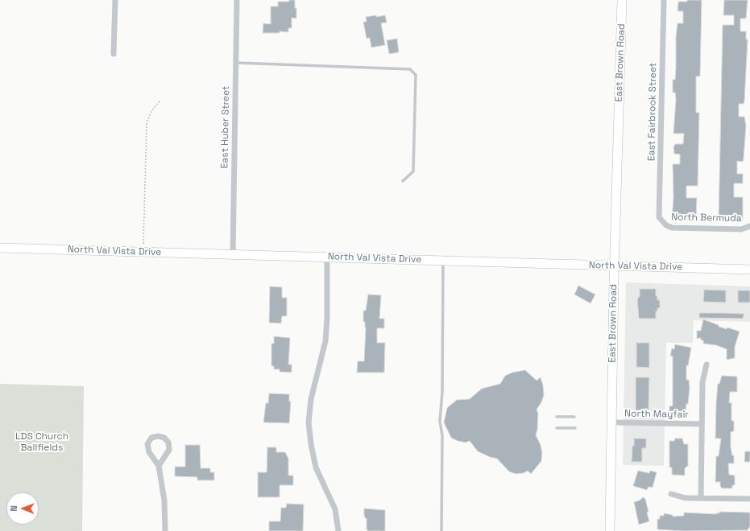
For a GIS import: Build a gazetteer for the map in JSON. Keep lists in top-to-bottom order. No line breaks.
{"streets":{"main road":["East Brown Road","North Val Vista Drive"],"street":["East Fairbrook Street","East Huber Street","North Bermuda","North Mayfair"]},"crossings":[["East Brown Road","North Val Vista Drive"],["East Brown Road","North Mayfair"],["East Fairbrook Street","North Bermuda"],["East Huber Street","North Val Vista Drive"]],"parks":["LDS Church Ballfields"],"north":"left"}
